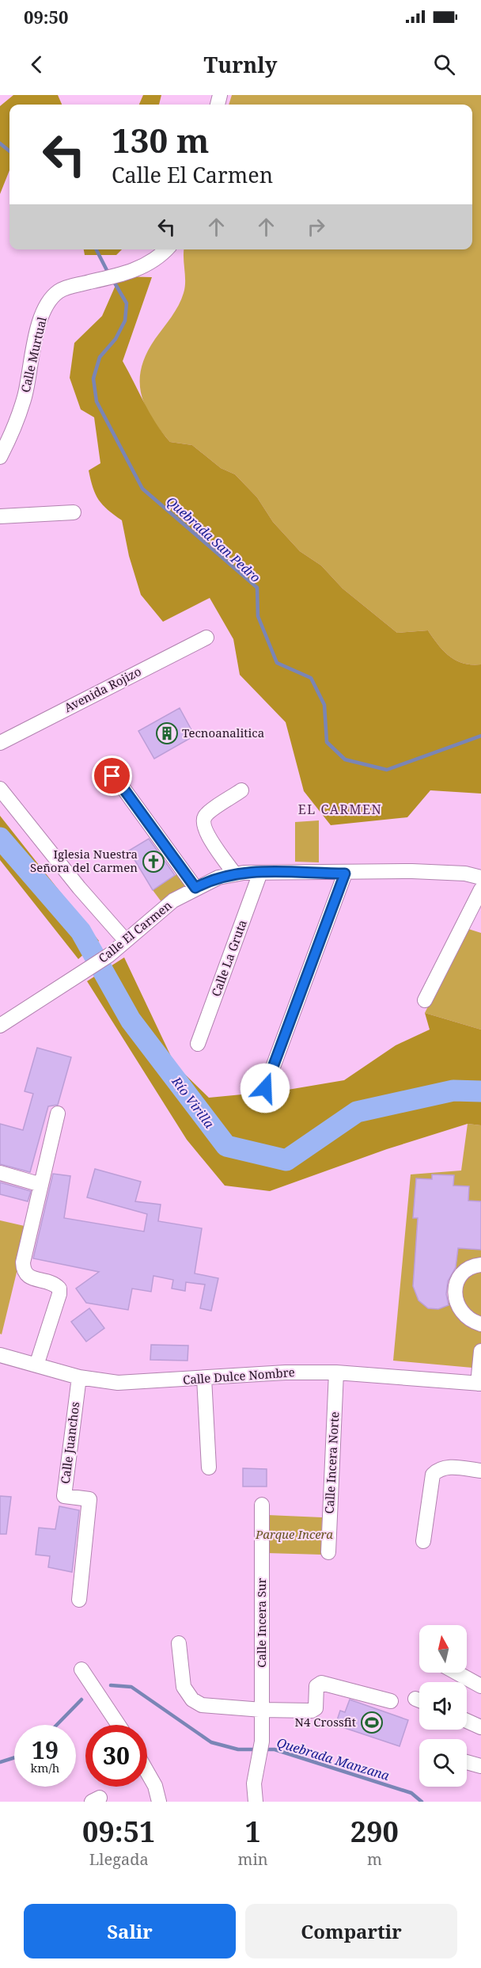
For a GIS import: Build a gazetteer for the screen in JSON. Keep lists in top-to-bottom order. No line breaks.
{"streets":{"street":["Calle Murtual","Avenida Rojizo","Calle El Carmen","Calle La Gruta","Calle Dulce Nombre","Calle Juanchos","Calle Incera Norte","Calle Incera Sur"]},"crossings":[["Calle El Carmen","Calle La Gruta"],["Calle Dulce Nombre","Calle Juanchos"],["Calle Dulce Nombre","Calle Incera Norte"]],"districts":["EL CARMEN"],"water":["Quebrada San Pedro","Río Virilla","Quebrada Manzana"],"parks":["Parque Incera"],"places":{"building":["Tecnoanalitica"],"church":["Iglesia Nuestra Señora del Carmen"],"sports":["N4 Crossfit"]},"north":"top","page":{"status":"09:50","header":"Turnly","turn":["130 m","Calle El Carmen"],"speed":"19 km/h","limit":"30","eta":["09:51","Llegada","1","min","290","m"],"buttons":["Salir","Compartir"]}}
